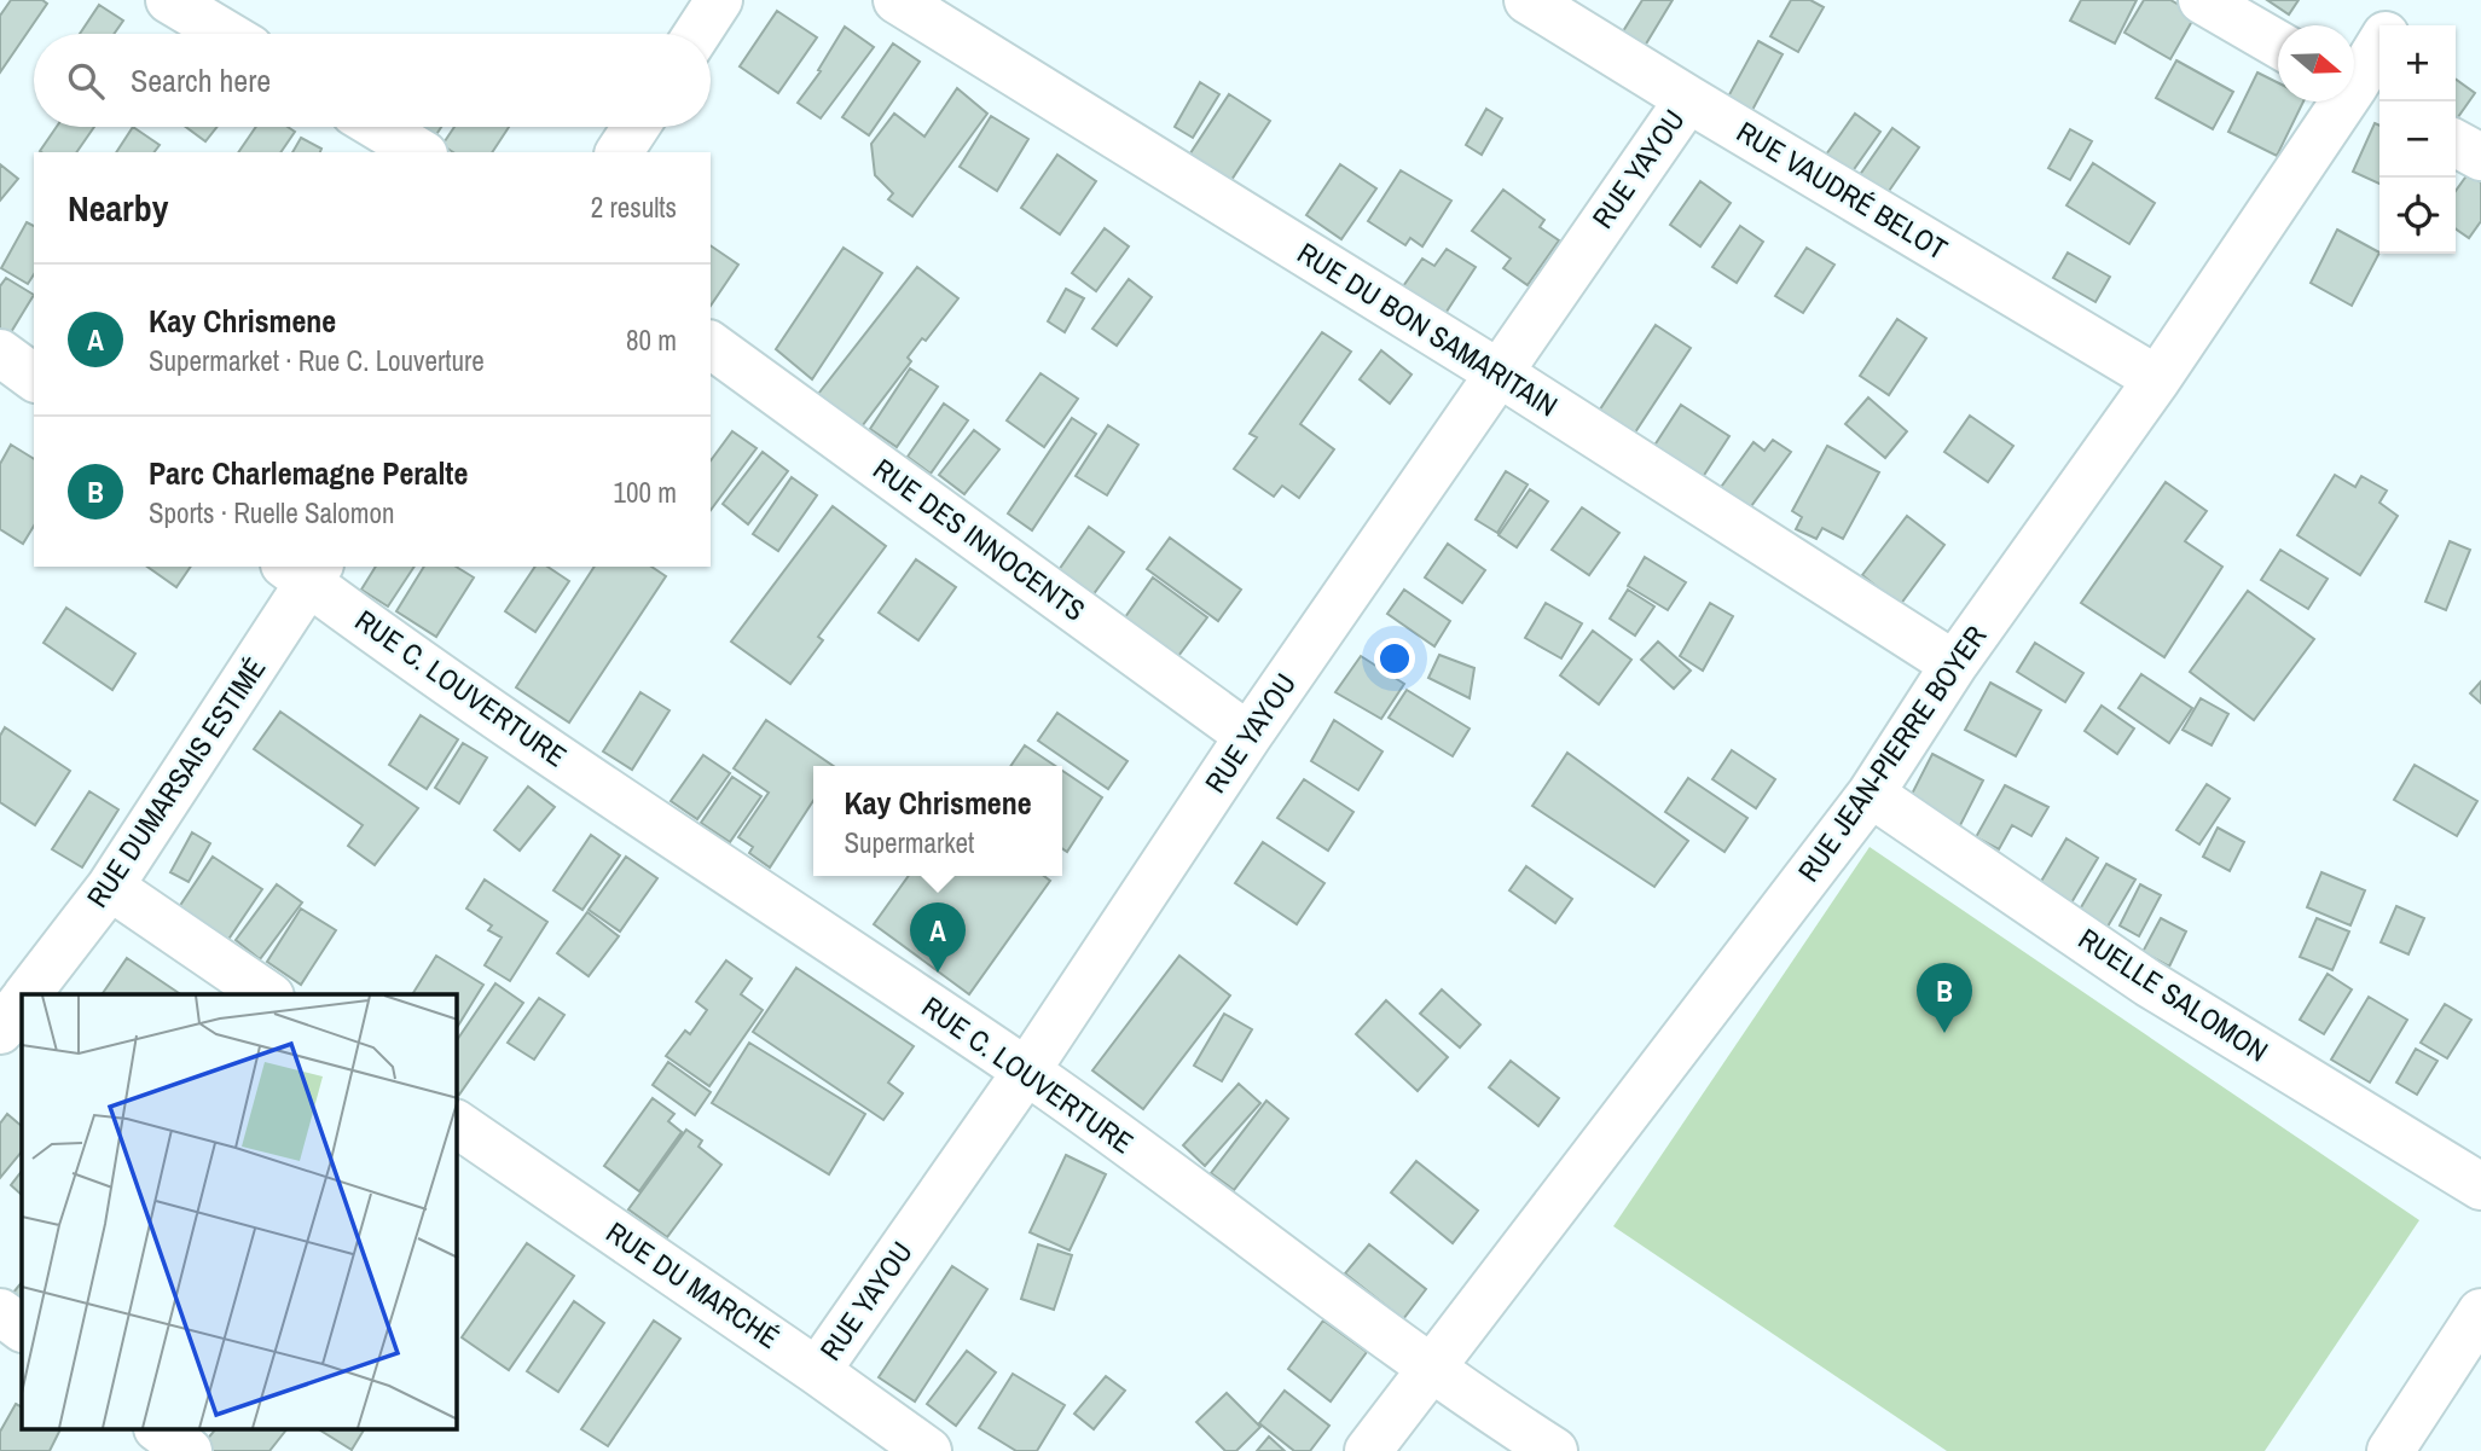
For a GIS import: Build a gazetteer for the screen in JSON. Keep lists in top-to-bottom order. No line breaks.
{"streets":{"street":["RUE YAYOU","RUE VAUDRÉ BELOT","RUE DU BON SAMARITAIN","RUE DES INNOCENTS","RUE C. LOUVERTURE","RUE JEAN-PIERRE BOYER","RUE DUMARSAIS ESTIMÉ","RUELLE SALOMON","RUE DU MARCHÉ"]},"crossings":[["RUE YAYOU","RUE VAUDRÉ BELOT"],["RUE YAYOU","RUE DU BON SAMARITAIN"],["RUE YAYOU","RUE DES INNOCENTS"],["RUE YAYOU","RUE C. LOUVERTURE"],["RUE YAYOU","RUE DU MARCHÉ"],["RUE VAUDRÉ BELOT","RUE JEAN-PIERRE BOYER"],["RUE DU BON SAMARITAIN","RUE JEAN-PIERRE BOYER"],["RUE C. LOUVERTURE","RUE JEAN-PIERRE BOYER"],["RUE C. LOUVERTURE","RUE DUMARSAIS ESTIMÉ"],["RUE JEAN-PIERRE BOYER","RUELLE SALOMON"]],"north":"right","page":{"map_buttons":["+","−"],"search":"Search here","heading":["Nearby","2 results"],"list":[{"mark":"A","name":"Kay Chrismene","note":"Supermarket · Rue C. Louverture","value":"80 m"},{"mark":"B","name":"Parc Charlemagne Peralte","note":"Sports · Ruelle Salomon","value":"100 m"}],"popup":["Kay Chrismene","Supermarket"],"pins":["A","B"]}}
